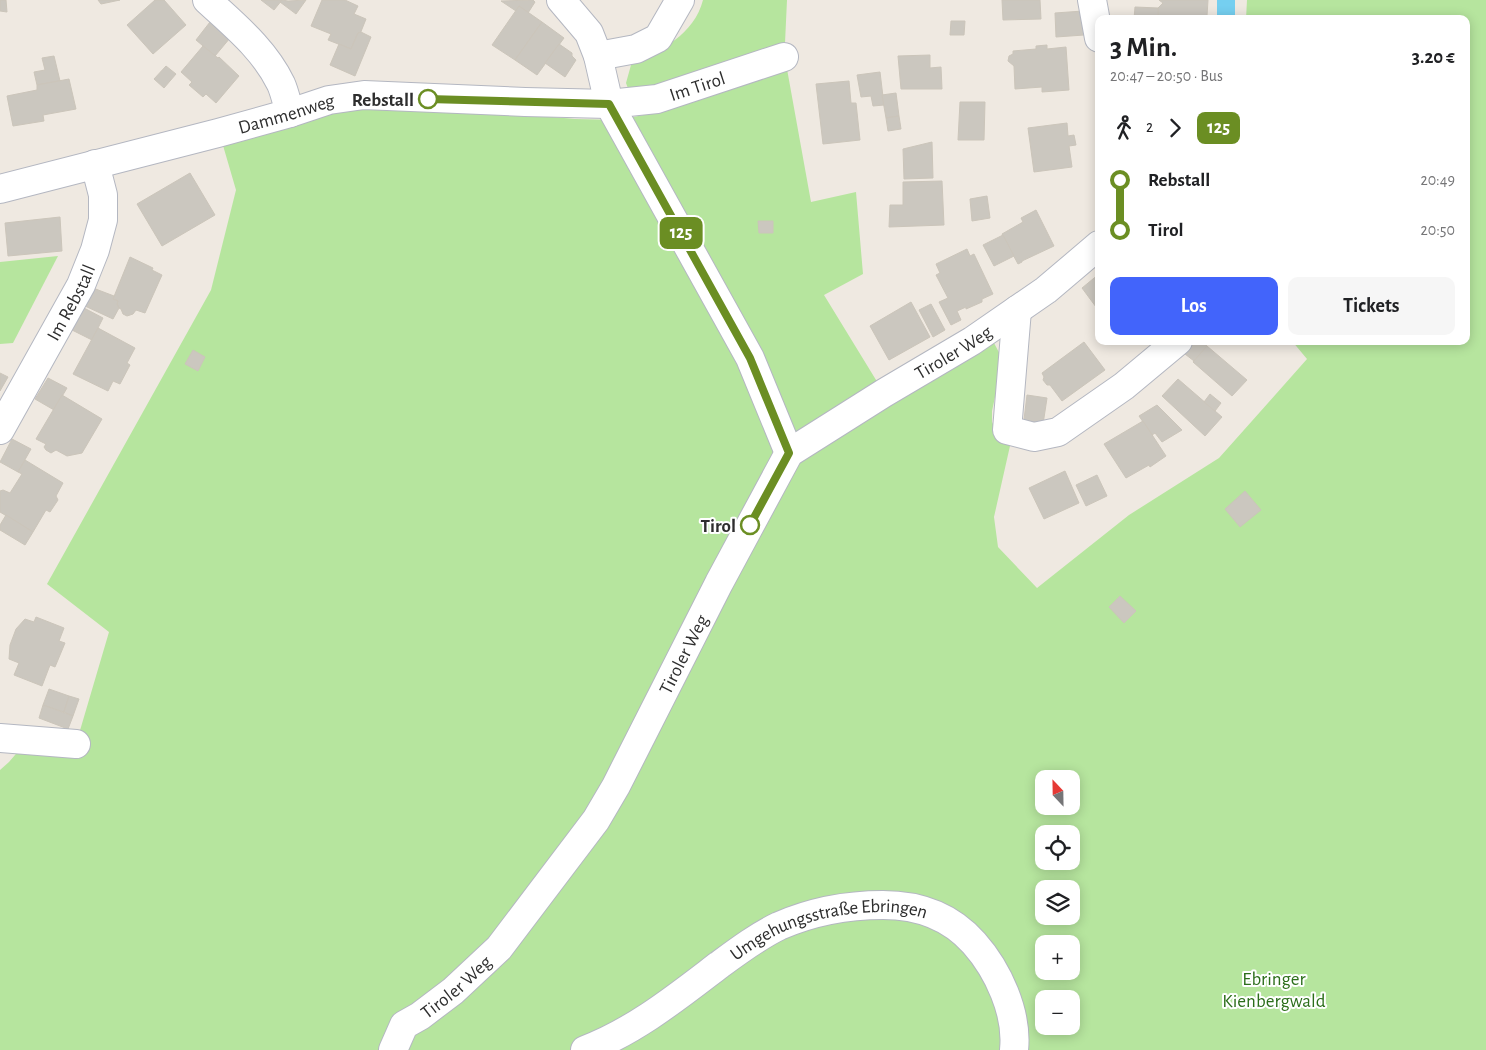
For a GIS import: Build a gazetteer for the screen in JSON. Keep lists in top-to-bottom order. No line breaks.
{"streets":{"street":["Im Tirol","Dammenweg","Im Rebstall","Tiroler Weg","Umgehungsstraße Ebringen"]},"crossings":[["Im Tirol","Dammenweg"],["Dammenweg","Im Rebstall"]],"parks":["Ebringer Kienbergwald"],"places":["Rebstall","Tirol"],"lines":["bus line 125"],"north":"top","page":{"on_map":"125","heading":["3 Min.","20:47 – 20:50 · Bus","3.20 €"],"legs":["2","125"],"list":[{"name":"Rebstall","value":"20:49"},{"name":"Tirol","value":"20:50"}],"buttons":["Los","Tickets"],"map_buttons":["+","−"]}}
